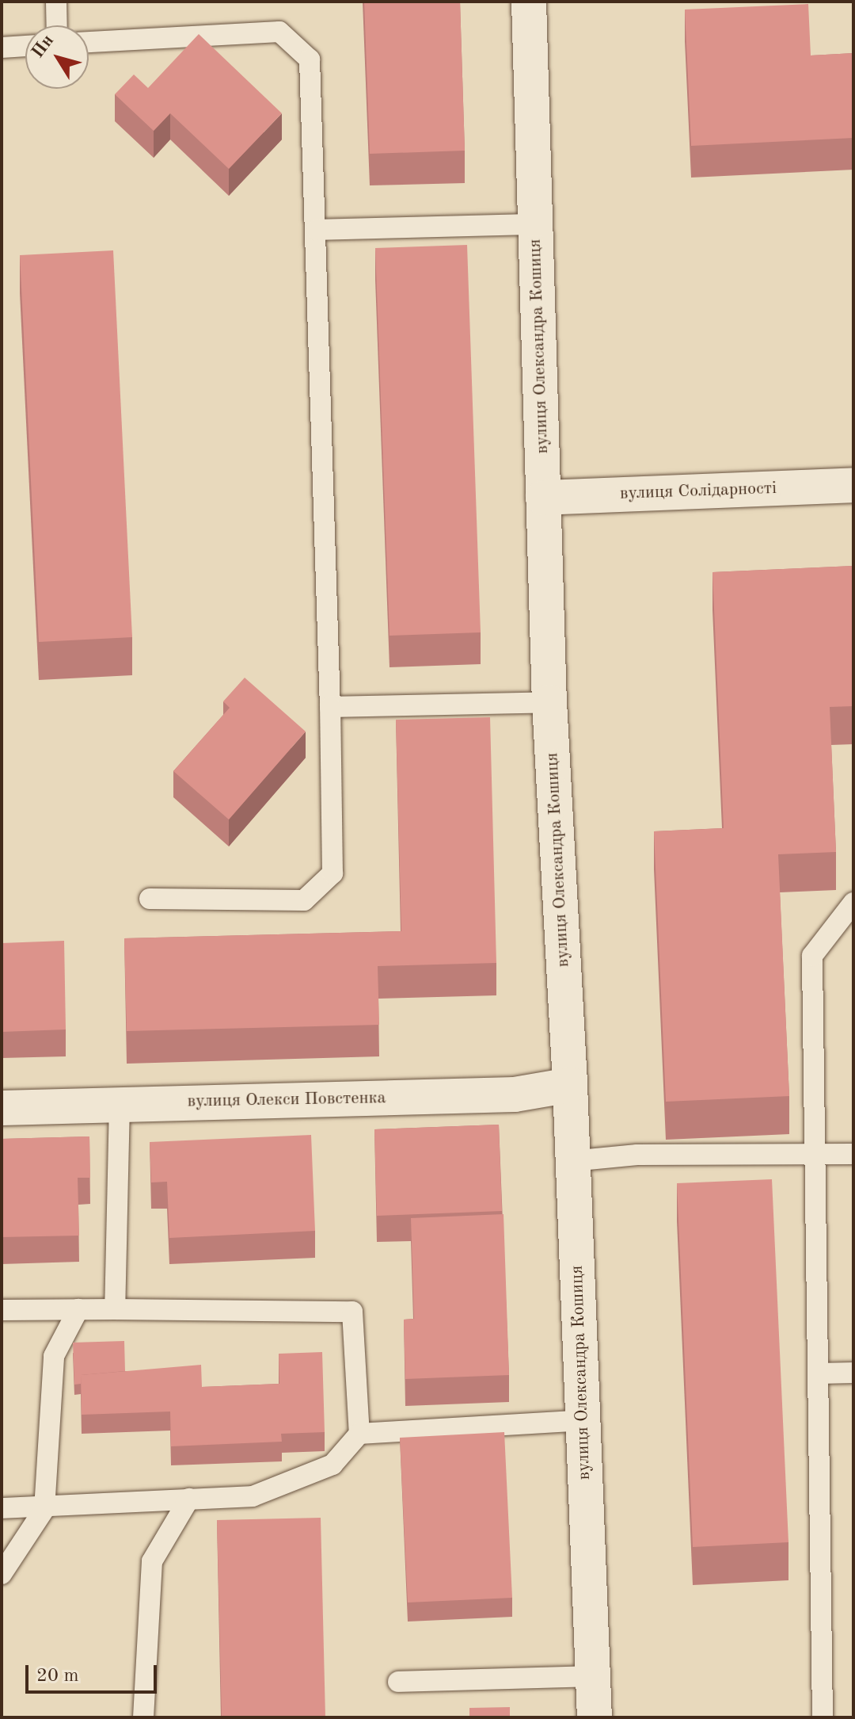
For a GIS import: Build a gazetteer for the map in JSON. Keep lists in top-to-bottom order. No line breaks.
{"streets":{"street":["вулиця Олександра Кошиця","вулиця Солідарності","вулиця Олекси Повстенка"]},"crossings":[["вулиця Олександра Кошиця","вулиця Солідарності"],["вулиця Олександра Кошиця","вулиця Олекси Повстенка"]],"scale_bar":"20 m","north":"top left"}
